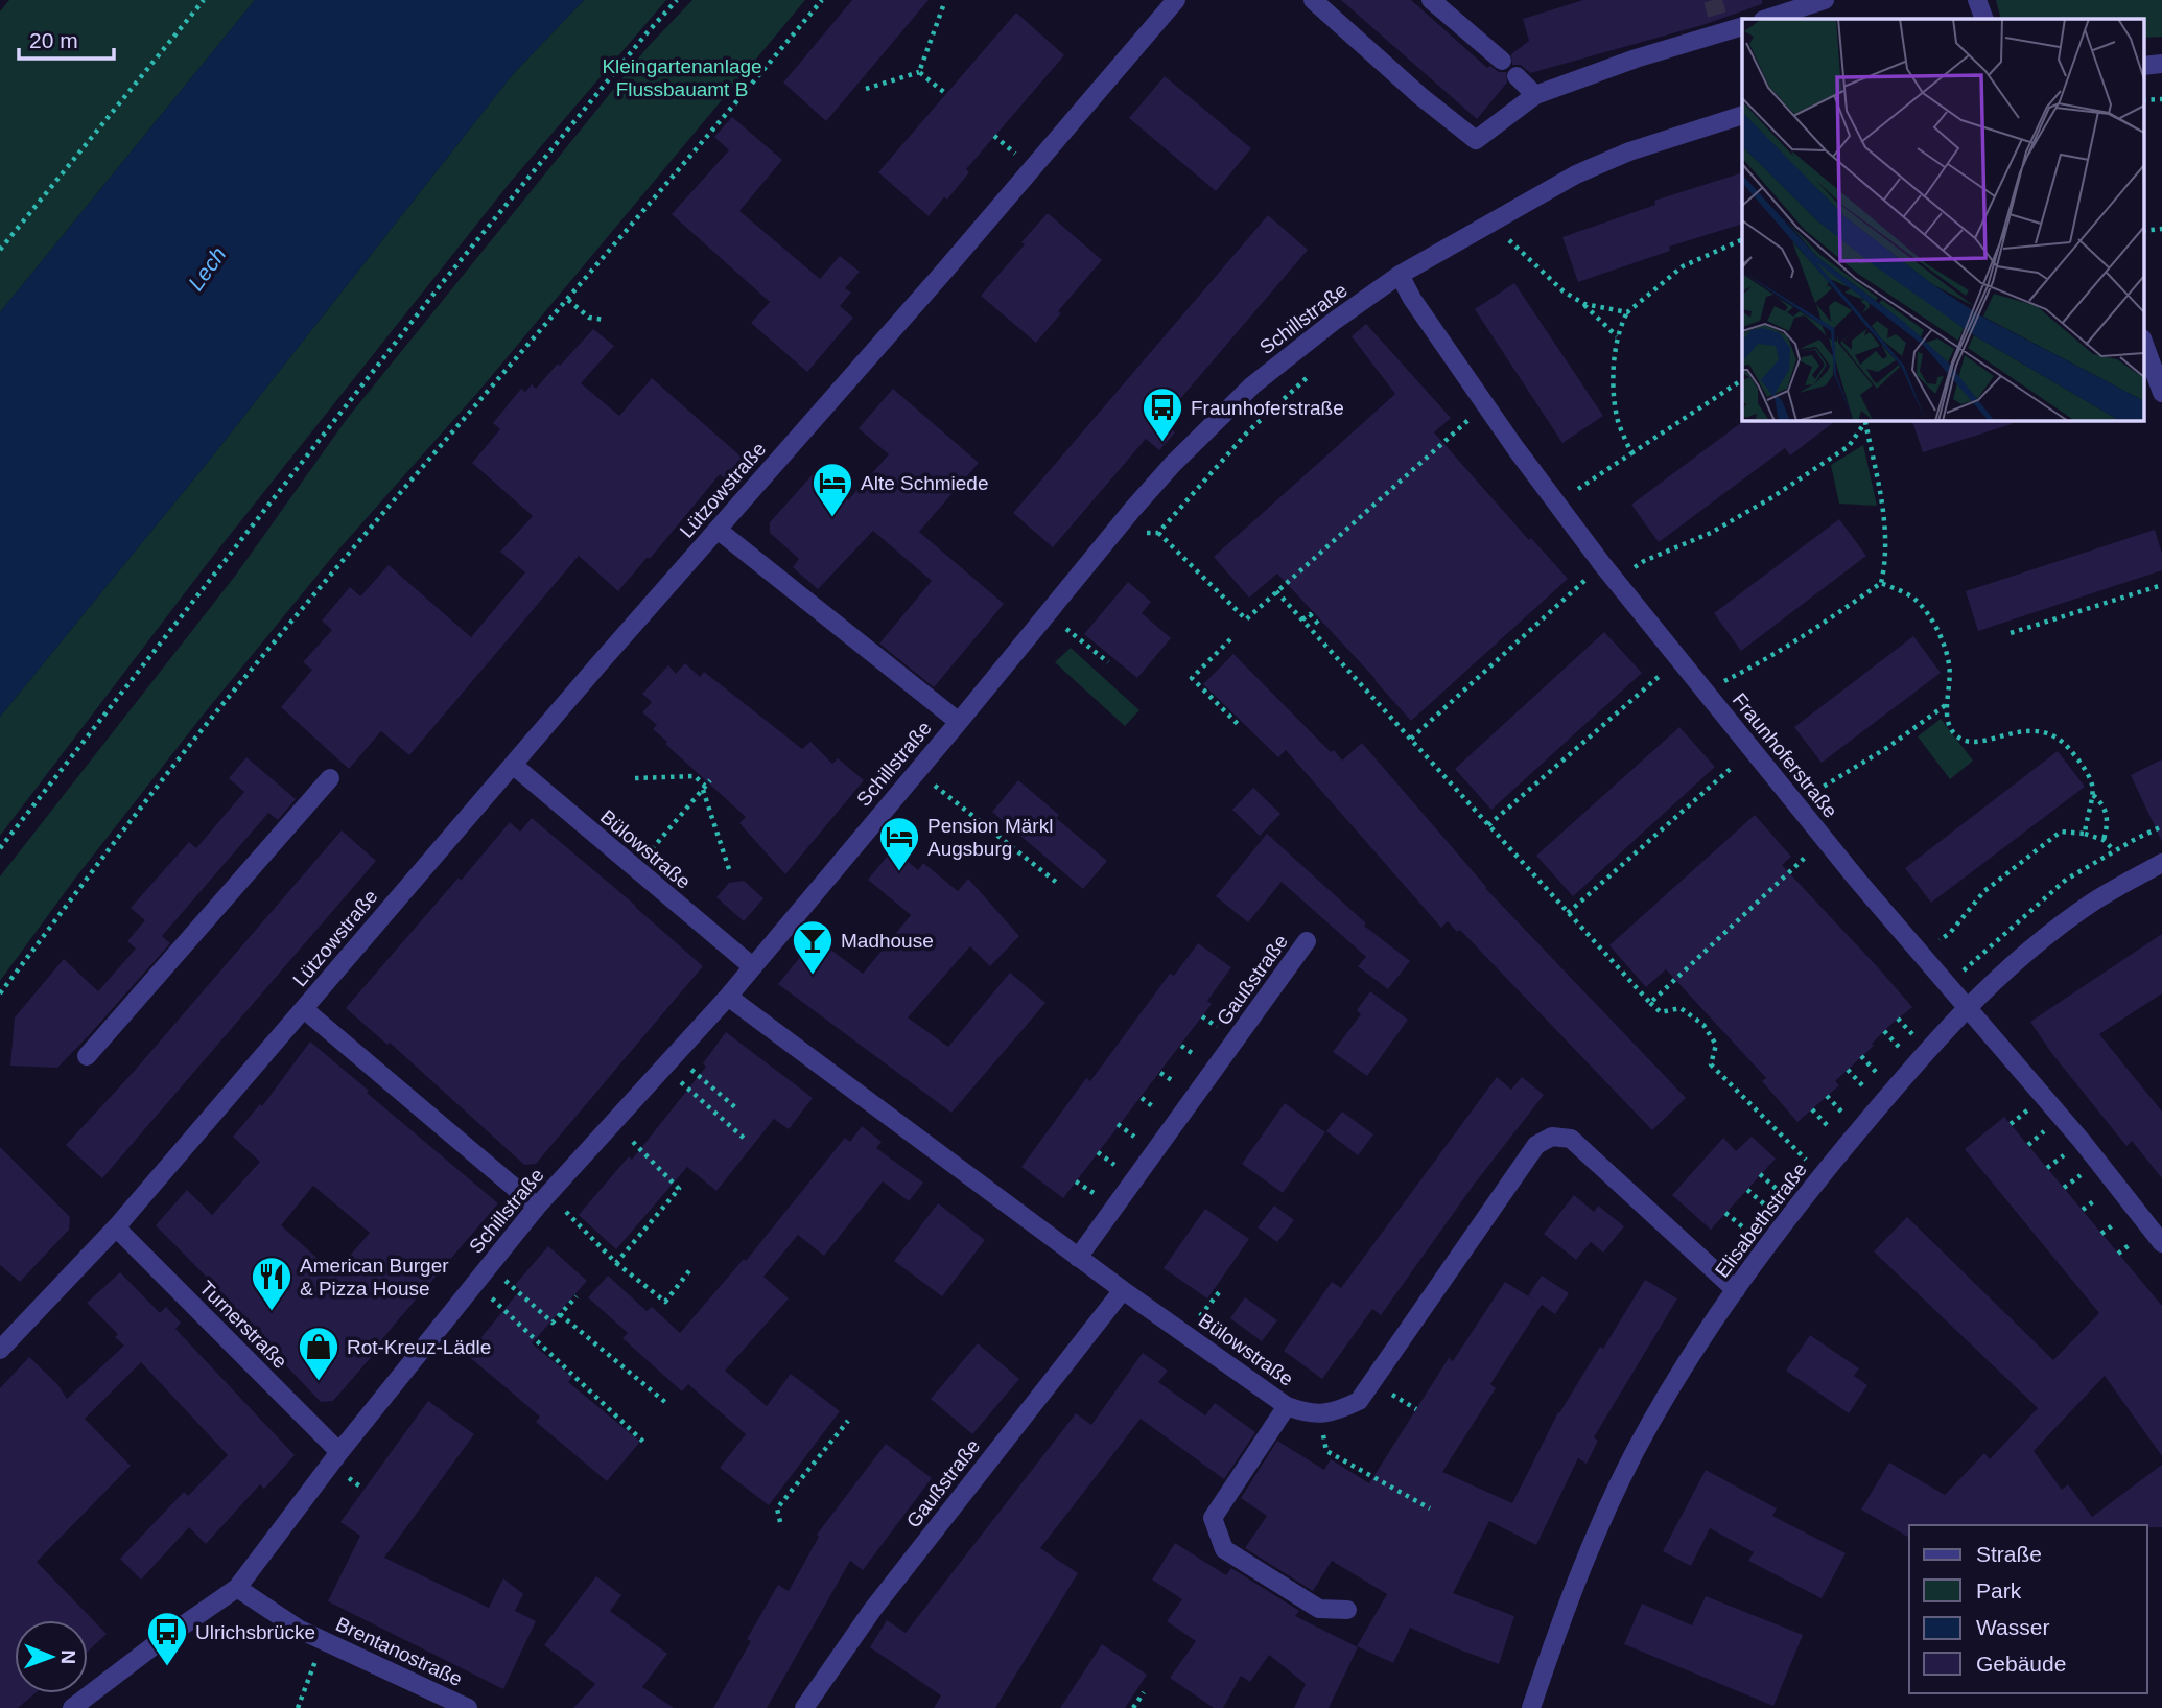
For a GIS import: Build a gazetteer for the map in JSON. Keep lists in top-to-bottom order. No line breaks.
{"streets":{"street":["Schillstraße","Lützowstraße","Fraunhoferstraße","Bülowstraße","Gaußstraße","Elisabethstraße","Turnerstraße","Brentanostraße"]},"crossings":[["Schillstraße","Lützowstraße"],["Schillstraße","Fraunhoferstraße"],["Schillstraße","Bülowstraße"],["Schillstraße","Turnerstraße"],["Schillstraße","Brentanostraße"],["Lützowstraße","Bülowstraße"],["Lützowstraße","Turnerstraße"],["Fraunhoferstraße","Elisabethstraße"],["Bülowstraße","Gaußstraße"]],"water":["Lech"],"parks":["Kleingartenanlage Flussbauamt B"],"places":{"bus stop":["Fraunhoferstraße","Ulrichsbrücke"],"hotel":["Alte Schmiede","Pension Märkl Augsburg"],"bar":["Madhouse"],"restaurant":["American Burger & Pizza House"],"shop":["Rot-Kreuz-Lädle"]},"legend":["Straße","Park","Wasser","Gebäude"],"scale_bar":"20 m","north":"right"}
